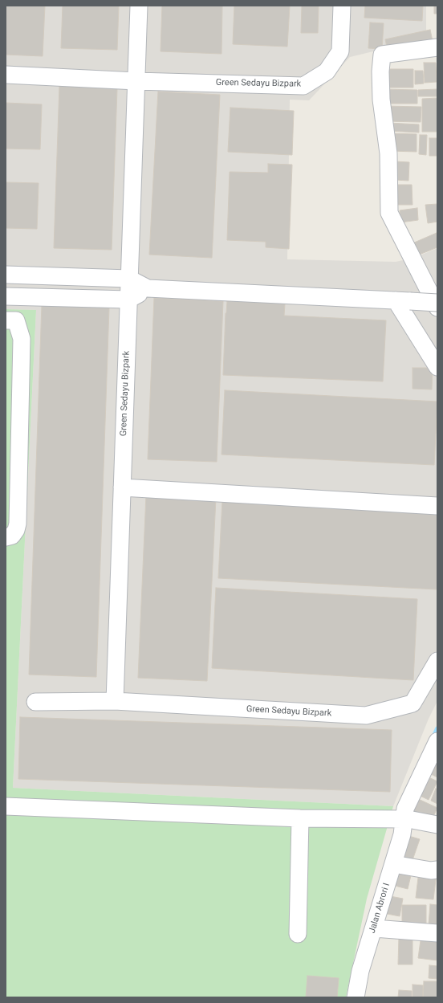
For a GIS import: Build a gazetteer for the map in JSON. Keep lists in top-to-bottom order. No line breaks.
{"streets":{"street":["Green Sedayu Bizpark","Jalan Abrori I"]}}
